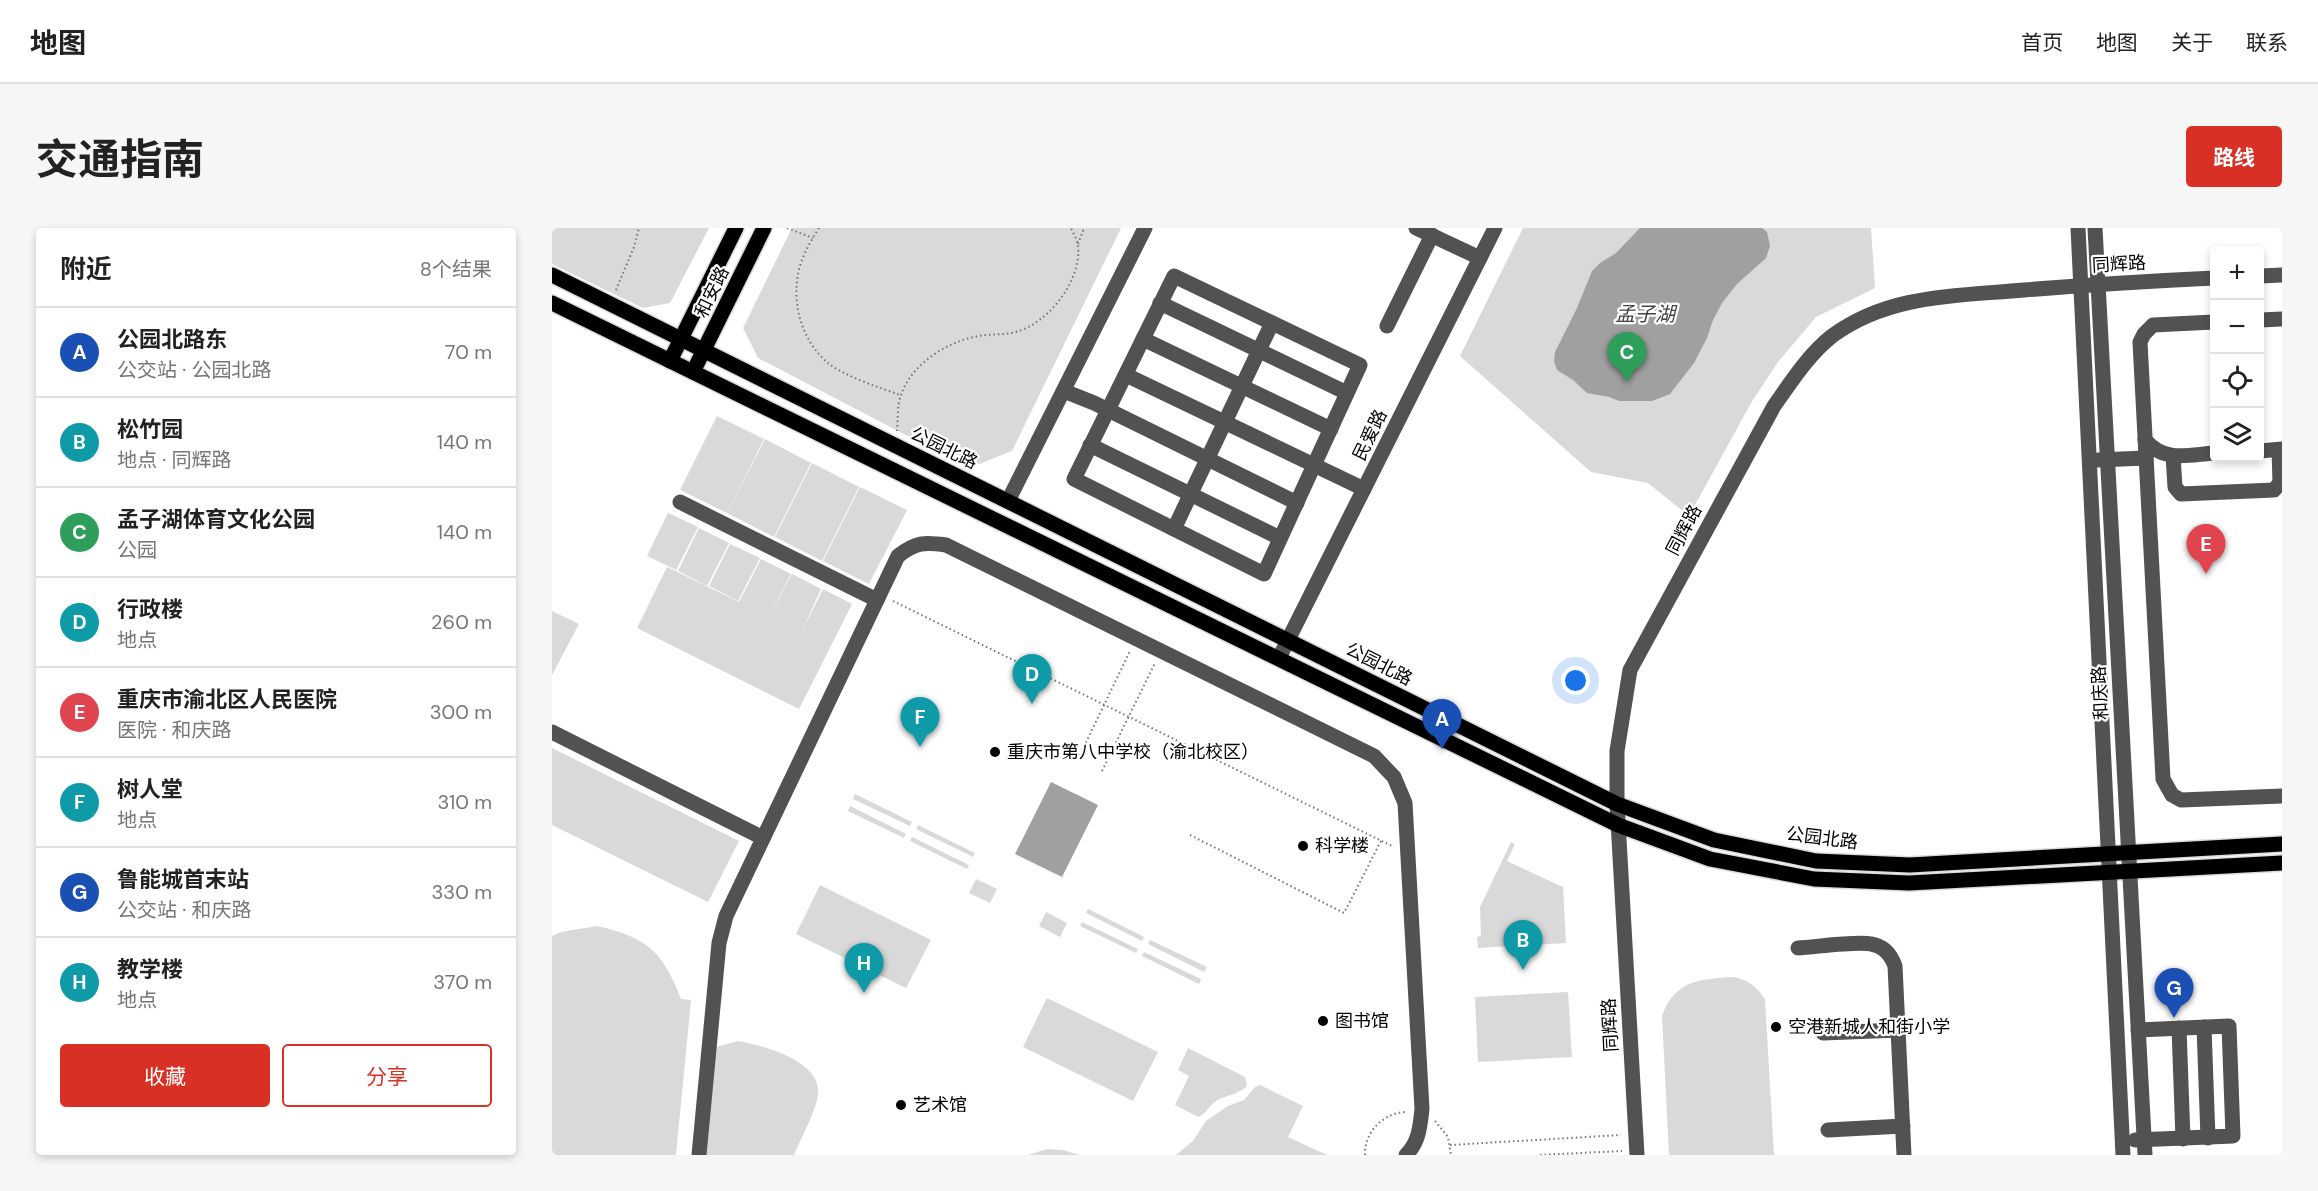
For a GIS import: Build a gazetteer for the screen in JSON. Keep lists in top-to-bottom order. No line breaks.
{"streets":{"main road":["和安路","公园北路"],"street":["同辉路","民爱路","和庆路"]},"crossings":[["同辉路","公园北路"],["同辉路","和庆路"],["和安路","公园北路"],["民爱路","公园北路"],["公园北路","和庆路"]],"water":["孟子湖"],"places":["重庆市第八中学校（渝北校区）","科学楼","图书馆","空港新城人和街小学","艺术馆"],"page":{"header":"地图","nav":["首页","地图","关于","联系"],"title":"交通指南","buttons":["路线",["收藏","分享"]],"heading":["附近","8个结果"],"map_buttons":["+","−"],"list":[{"mark":"A","name":"公园北路东","note":"公交站 · 公园北路","value":"70 m"},{"mark":"B","name":"松竹园","note":"地点 · 同辉路","value":"140 m"},{"mark":"C","name":"孟子湖体育文化公园","note":"公园","value":"140 m"},{"mark":"D","name":"行政楼","note":"地点","value":"260 m"},{"mark":"E","name":"重庆市渝北区人民医院","note":"医院 · 和庆路","value":"300 m"},{"mark":"F","name":"树人堂","note":"地点","value":"310 m"},{"mark":"G","name":"鲁能城首末站","note":"公交站 · 和庆路","value":"330 m"},{"mark":"H","name":"教学楼","note":"地点","value":"370 m"}],"pins":["C","E","D","F","A","B","H","G"]}}
